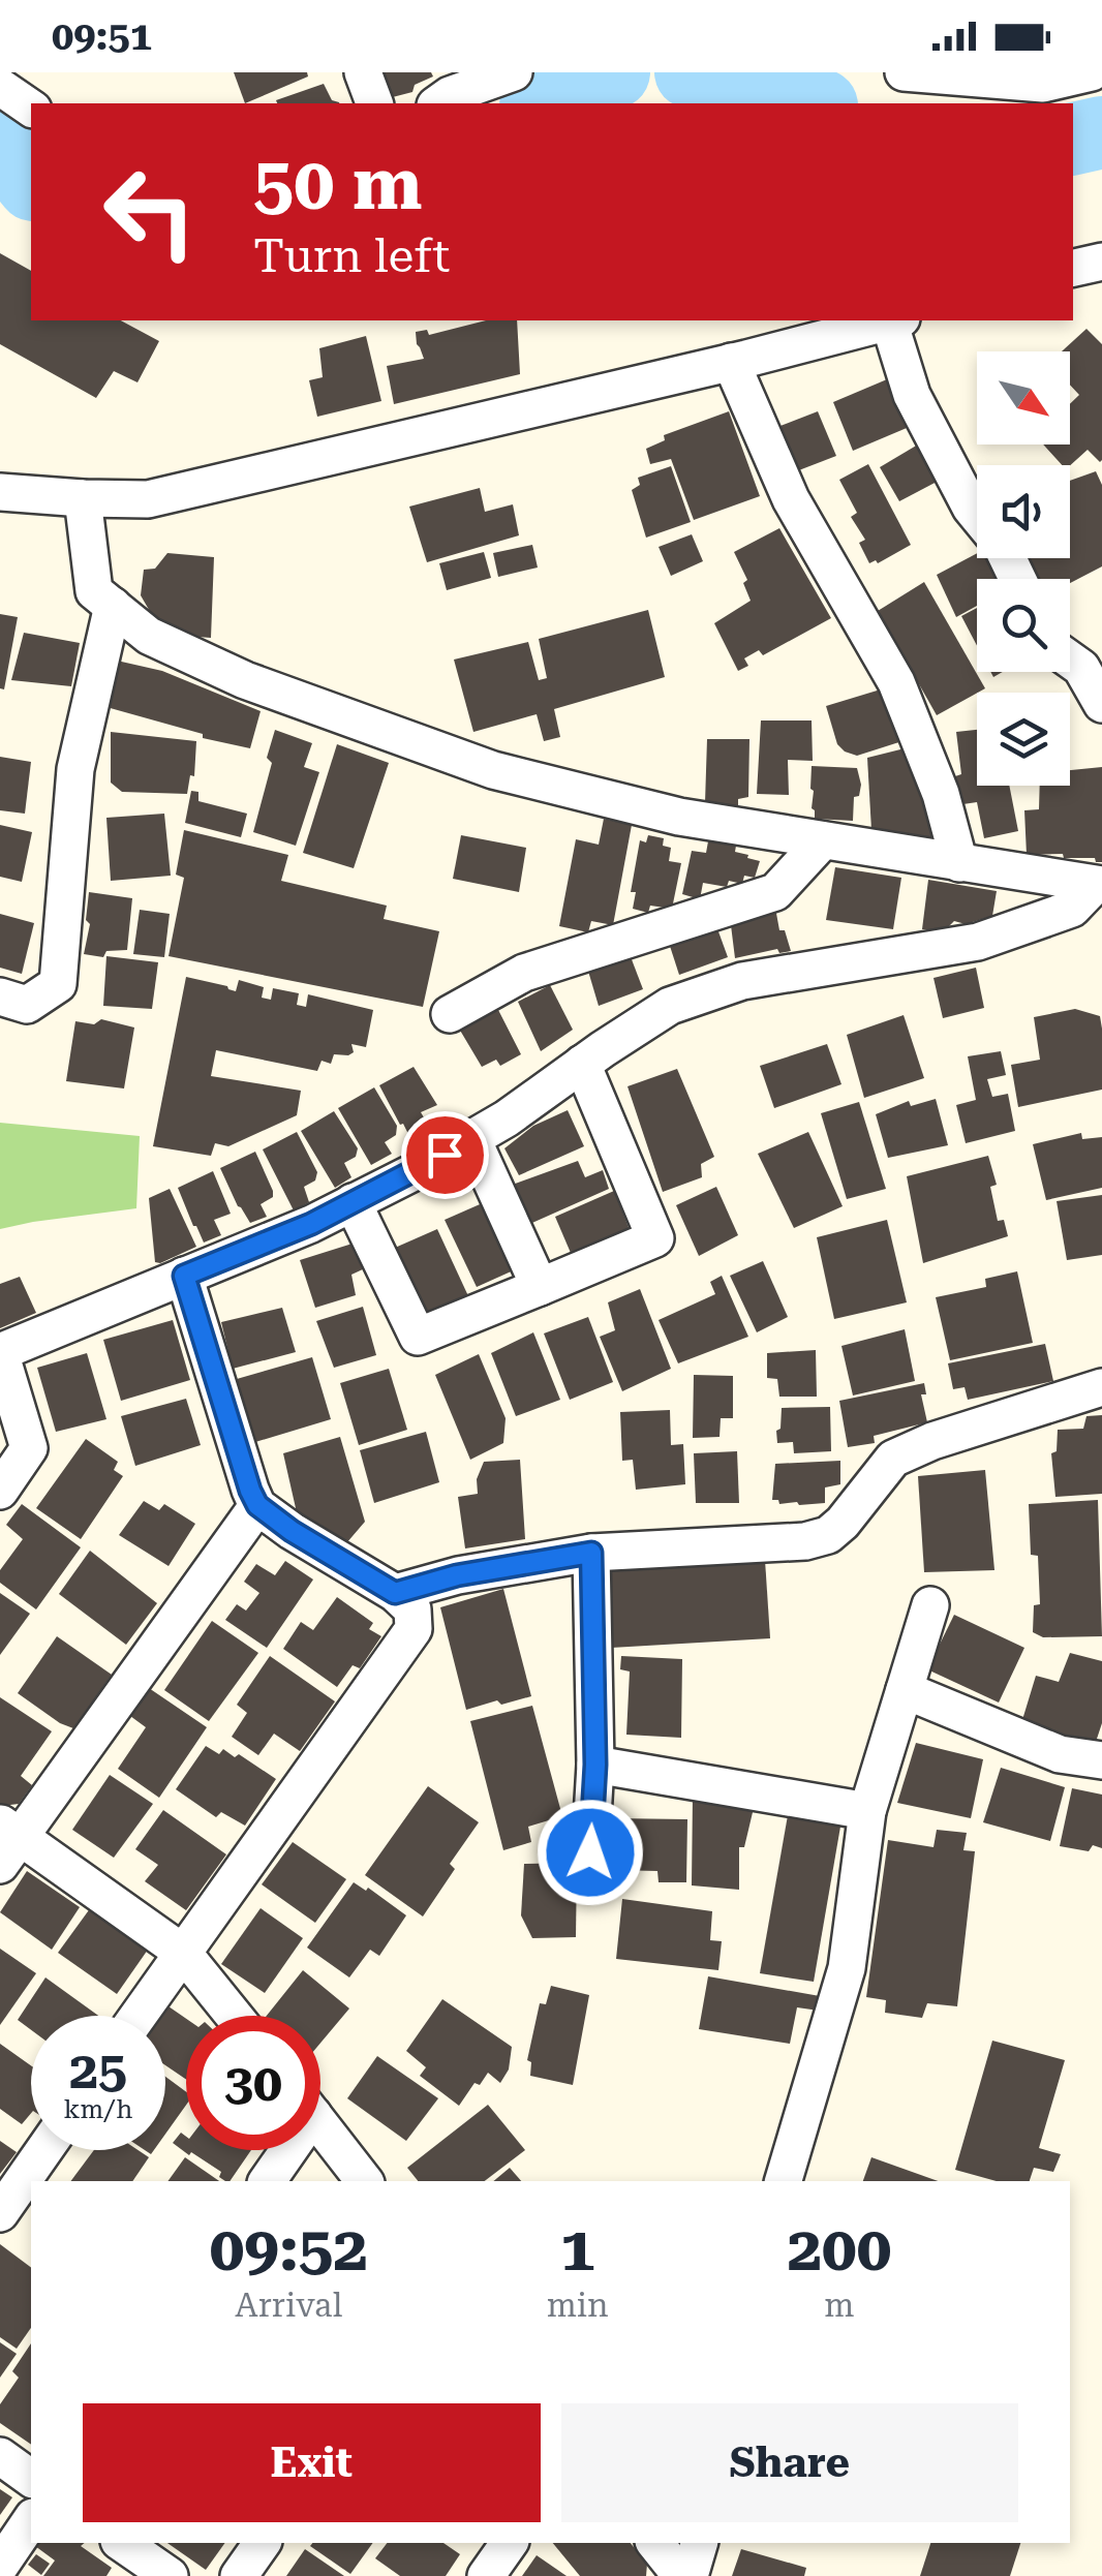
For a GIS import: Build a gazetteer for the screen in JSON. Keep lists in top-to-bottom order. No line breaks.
{"north":"bottom right","page":{"status":"09:51","turn":["50 m","Turn left"],"speed":"25 km/h","limit":"30","eta":["09:52","Arrival","1","min","200","m"],"buttons":["Exit","Share"]}}
